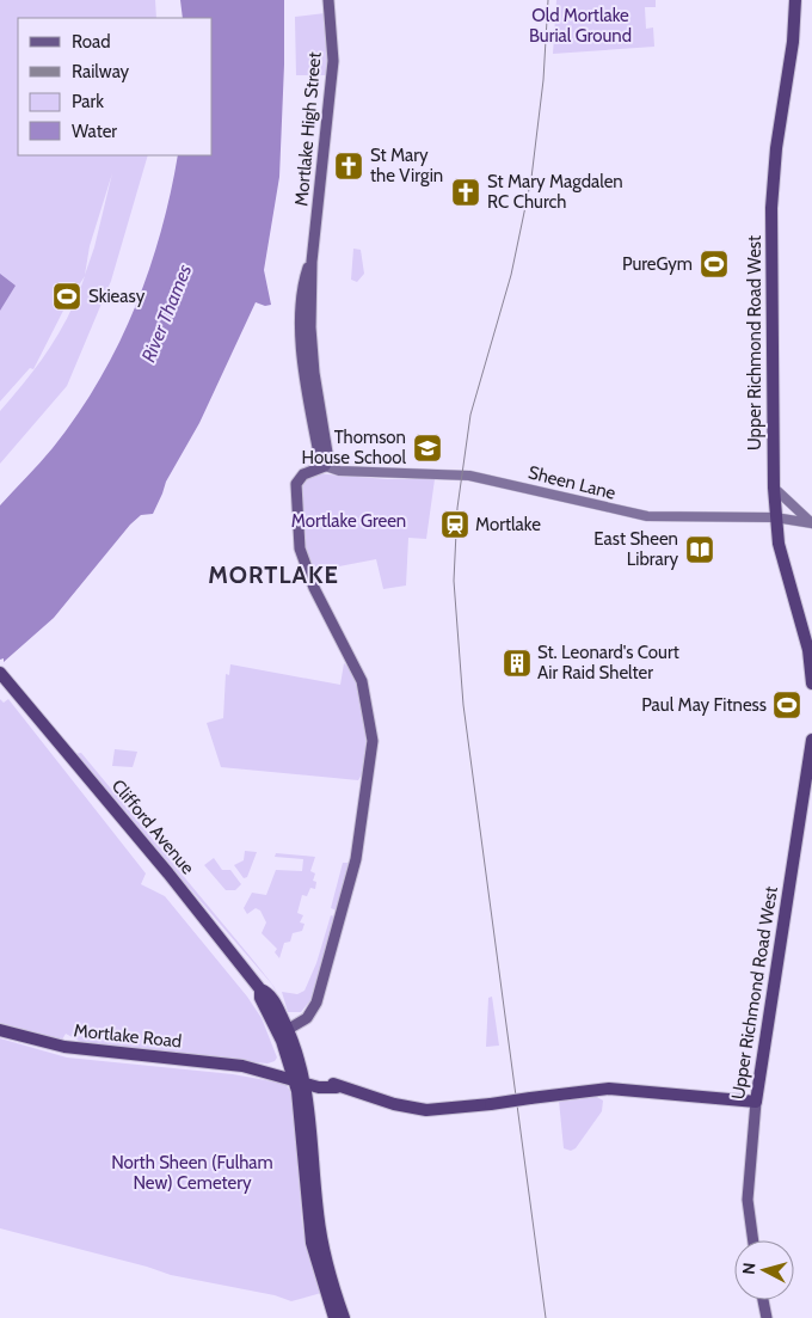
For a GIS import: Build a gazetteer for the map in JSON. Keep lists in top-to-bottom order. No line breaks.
{"streets":{"highway":["Upper Richmond Road West","Clifford Avenue","Mortlake Road"],"main road":["Mortlake High Street","Sheen Lane"]},"crossings":[["Mortlake High Street","Sheen Lane"],["Upper Richmond Road West","Sheen Lane"],["Clifford Avenue","Mortlake Road"]],"districts":["MORTLAKE"],"water":["River Thames"],"parks":["Old Mortlake Burial Ground","Mortlake Green","North Sheen (Fulham New) Cemetery"],"places":{"church":["St Mary the Virgin","St Mary Magdalen RC Church"],"sports":["PureGym","Skieasy","Paul May Fitness"],"school or university":["Thomson House School"],"station":["Mortlake"],"library":["East Sheen Library"],"building":["St. Leonard's Court Air Raid Shelter"]},"legend":["Road","Railway","Park","Water"],"north":"left"}
